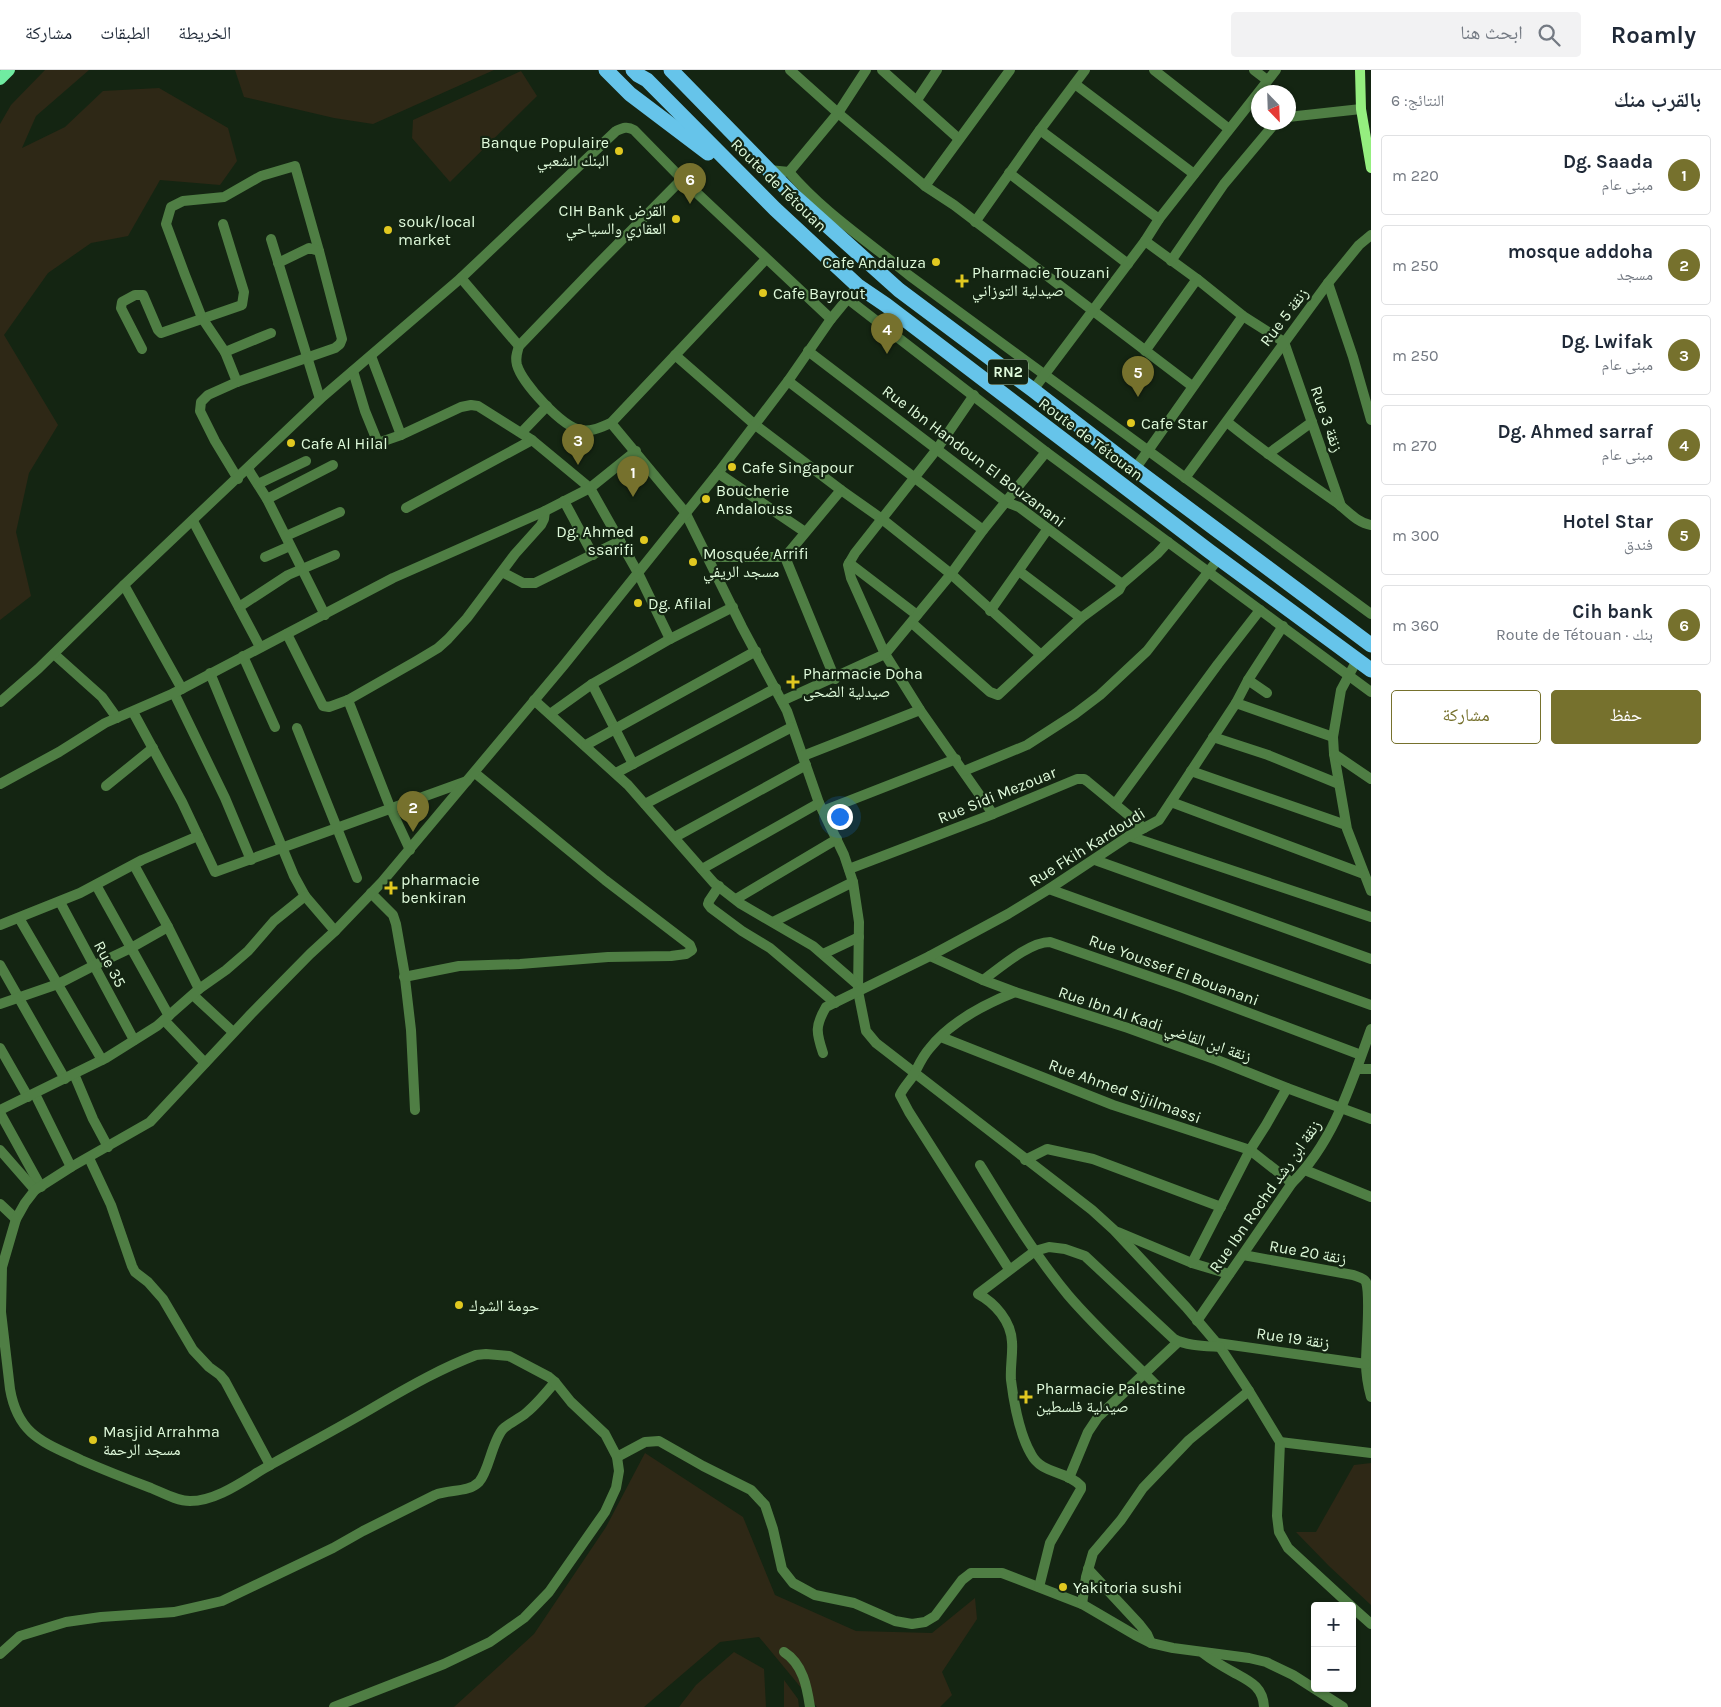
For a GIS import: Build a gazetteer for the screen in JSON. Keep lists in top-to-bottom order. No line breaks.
{"streets":{"highway":["Route de Tétouan","RN2"],"street":["Rue 5 زنقة","Rue 3 زنقة","Rue Ibn Handoun El Bouzanani","Rue Sidi Mezouar","Rue Fkih Kardoudi","Rue 35","Rue Youssef El Bouanani","Rue Ibn Al Kadi زنقة ابن القاضي","Rue Ahmed Sijilmassi","Rue Ibn Rochd زنقة ابن رشد","Rue 20 زنقة","Rue 19 زنقة"]},"crossings":[["Rue 5 زنقة","Rue 3 زنقة"],["Rue Sidi Mezouar","Rue Fkih Kardoudi"],["Rue Fkih Kardoudi","Rue Ibn Al Kadi زنقة ابن القاضي"],["Rue Youssef El Bouanani","Rue Ibn Al Kadi زنقة ابن القاضي"],["Rue Youssef El Bouanani","Rue Ibn Rochd زنقة ابن رشد"],["Rue Ibn Al Kadi زنقة ابن القاضي","Rue Ibn Rochd زنقة ابن رشد"],["Rue Ahmed Sijilmassi","Rue Ibn Rochd زنقة ابن رشد"],["Rue Ibn Rochd زنقة ابن رشد","Rue 20 زنقة"],["Rue 20 زنقة","Rue 19 زنقة"]],"places":{"other":["Banque Populaire البنك الشعبي","CIH Bank القرض العقاري والسياحي","souk/local market","Cafe Andaluza","Cafe Bayrout","Cafe Star","Cafe Al Hilal","Cafe Singapour","Boucherie Andalouss","Dg. Ahmed ssarifi","Mosquée Arrifi مسجد الريفي","Dg. Afilal","حومة الشوك","Masjid Arrahma مسجد الرحمة","Yakitoria sushi"],"health":["Pharmacie Touzani صيدلية التوزاني","Pharmacie Doha صيدلية الضحى","pharmacie benkiran","Pharmacie Palestine صيدلية فلسطين"]},"north":"bottom right","page":{"header":"Roamly","search":"ابحث هنا","nav":["الخريطة","الطبقات","مشاركة"],"heading":["بالقرب منك","النتائج: 6"],"list":[{"mark":"1","name":"Dg. Saada","note":"مبنى عام","value":"220 m"},{"mark":"2","name":"mosque addoha","note":"مسجد","value":"250 m"},{"mark":"3","name":"Dg. Lwifak","note":"مبنى عام","value":"250 m"},{"mark":"4","name":"Dg. Ahmed sarraf","note":"مبنى عام","value":"270 m"},{"mark":"5","name":"Hotel Star","note":"فندق","value":"300 m"},{"mark":"6","name":"Cih bank","note":"بنك · Route de Tétouan","value":"360 m"}],"pins":["6","4","5","3","1","2"],"buttons":["حفظ","مشاركة"],"map_buttons":["+","−"]}}
